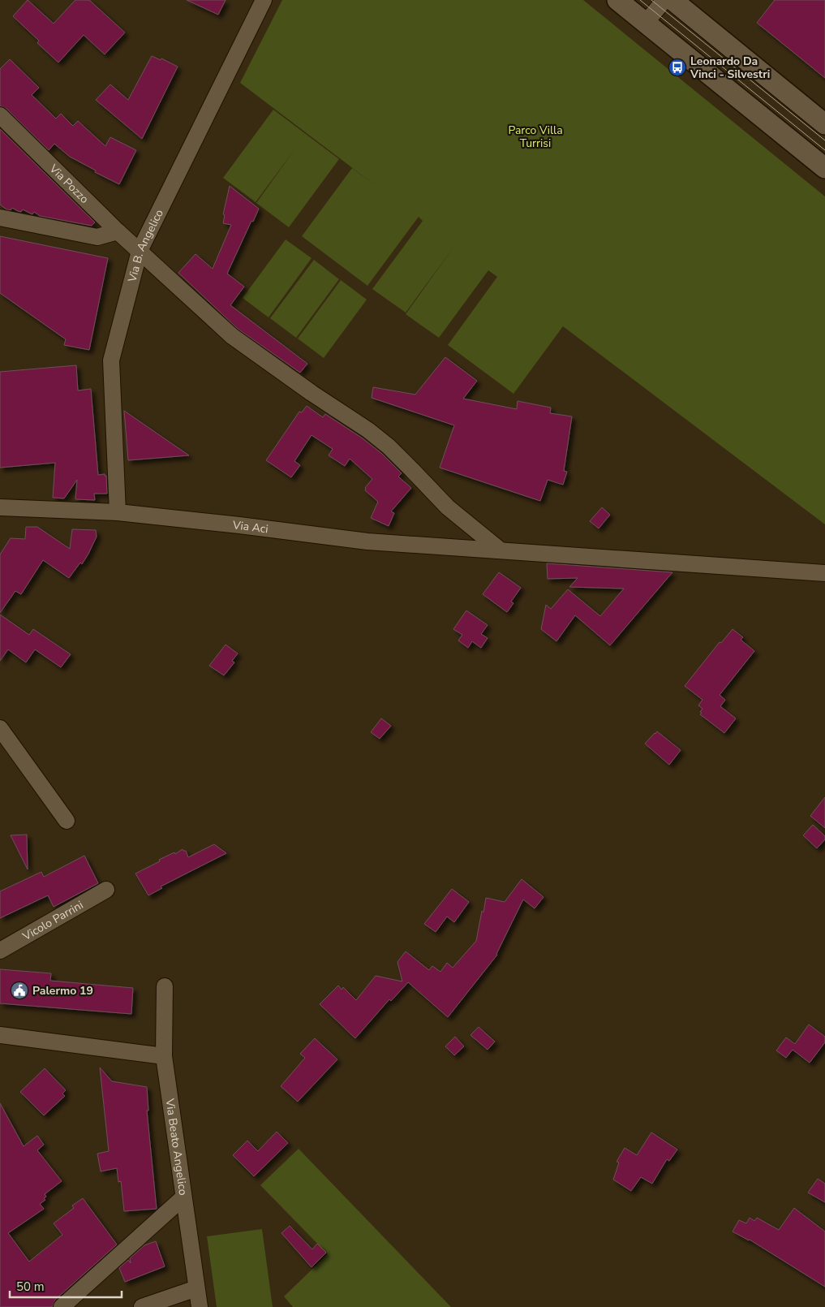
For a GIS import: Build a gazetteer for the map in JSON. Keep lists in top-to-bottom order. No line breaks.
{"streets":{"street":["Via Pozzo","Via B. Angelico","Via Aci","Vicolo Parrini","Via Beato Angelico"]},"crossings":[["Via Pozzo","Via B. Angelico"],["Via Pozzo","Via Aci"],["Via B. Angelico","Via Aci"]],"parks":["Parco Villa Turrisi"],"places":{"bus stop":["Leonardo Da Vinci - Silvestri"],"public building":["Palermo 19"]},"scale_bar":"50 m"}
